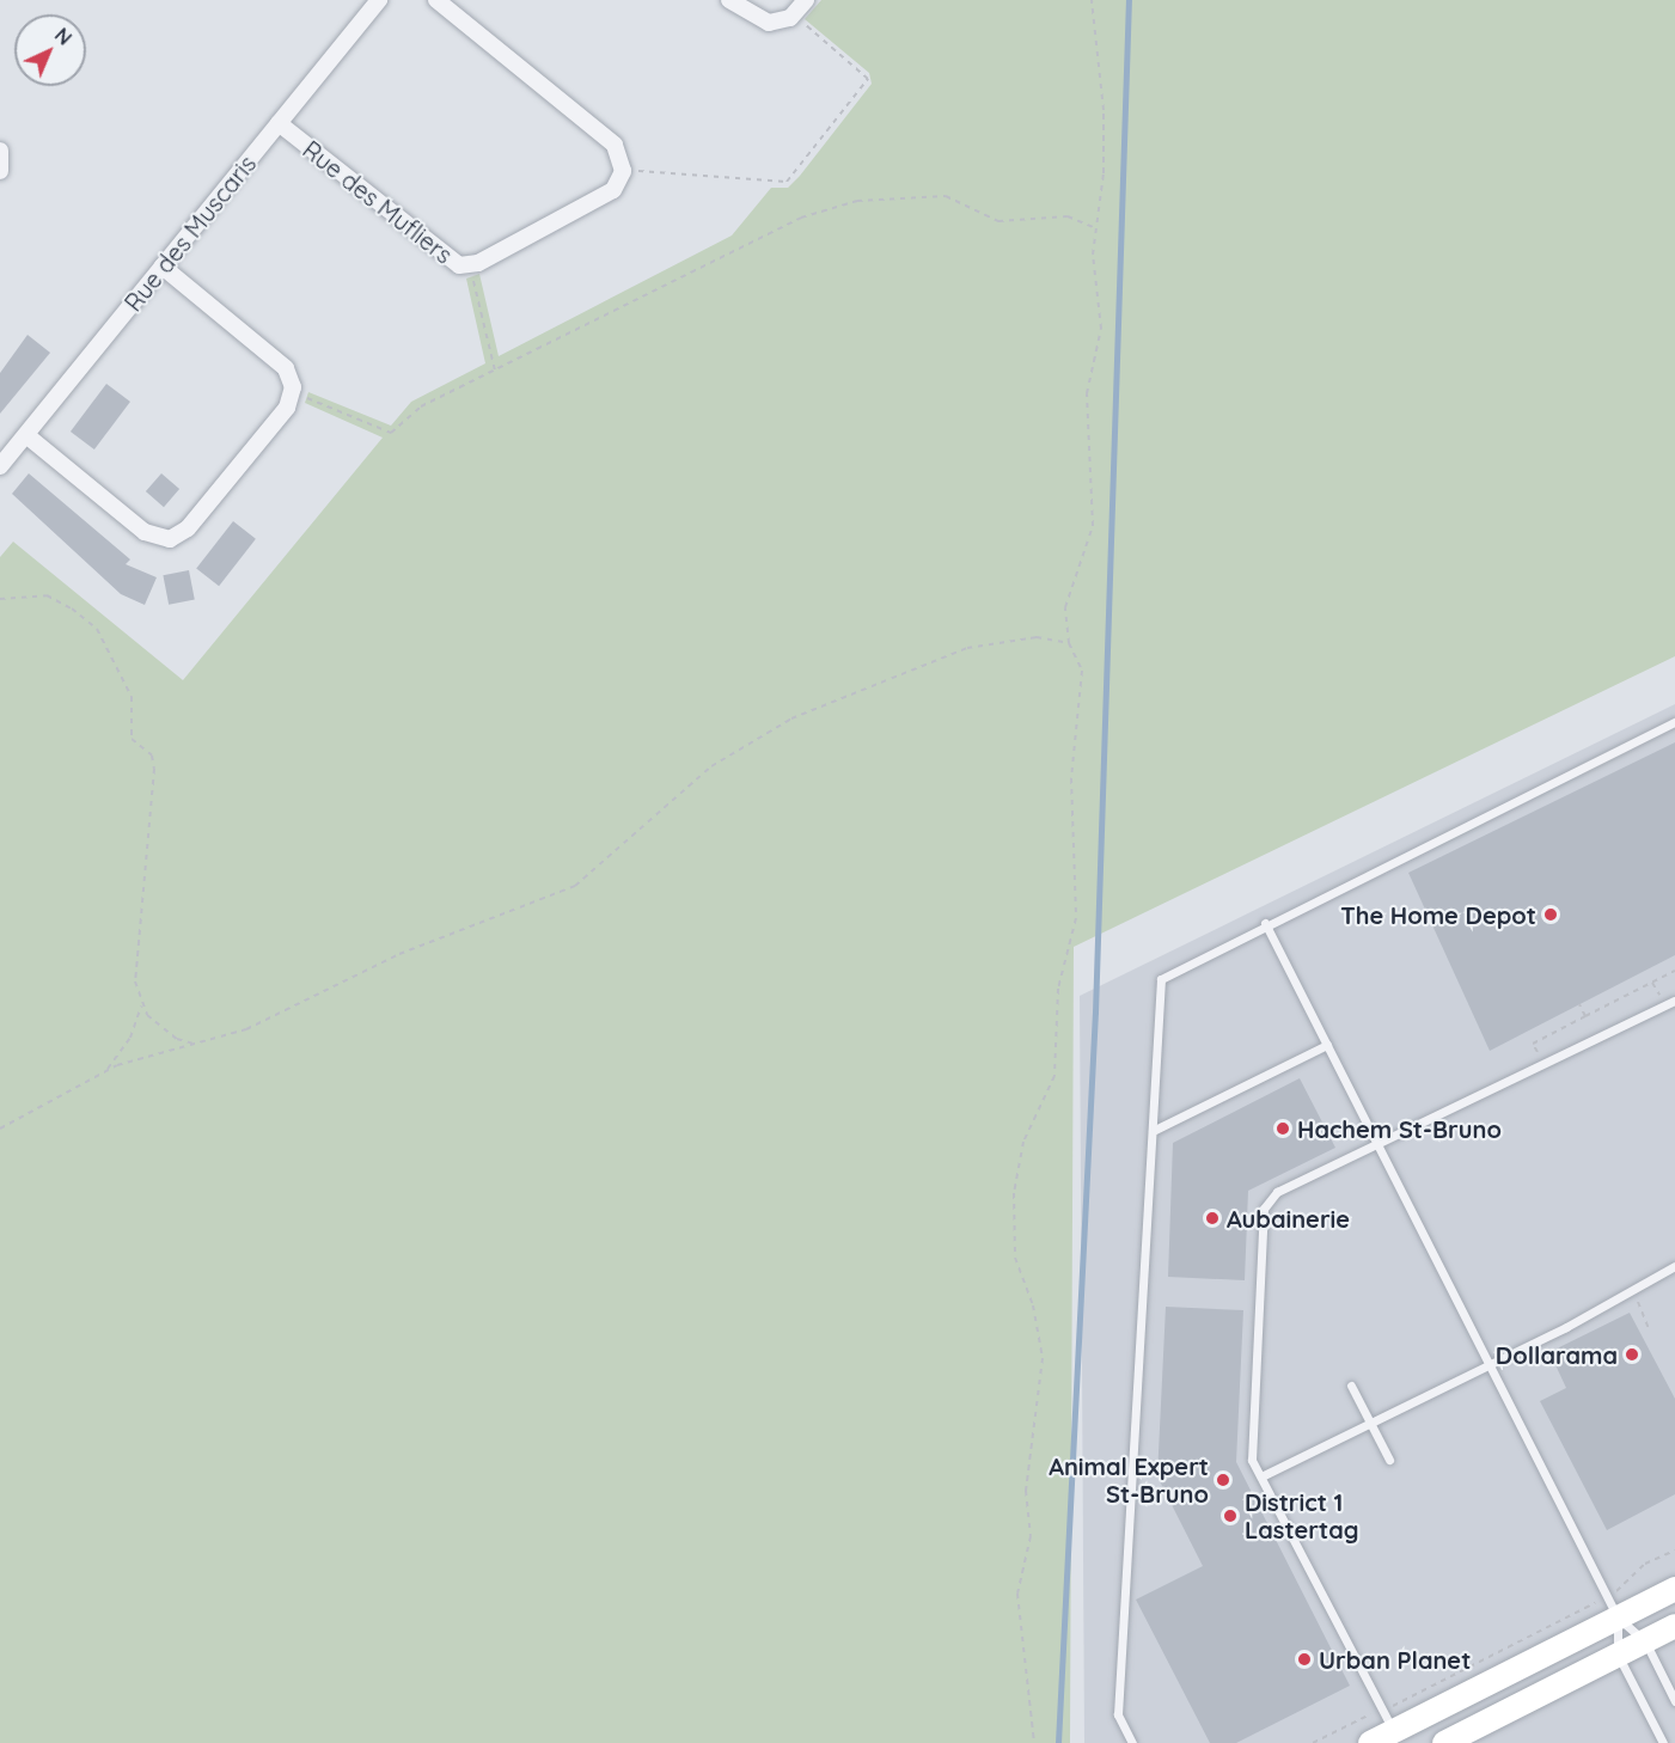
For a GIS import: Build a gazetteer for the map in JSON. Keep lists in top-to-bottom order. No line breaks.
{"streets":{"street":["Rue des Mufliers","Rue des Muscaris"]},"crossings":[["Rue des Mufliers","Rue des Muscaris"]],"places":["The Home Depot","Hachem St-Bruno","Aubainerie","Dollarama","Animal Expert St-Bruno","District 1 Lastertag","Urban Planet"],"north":"top right"}
